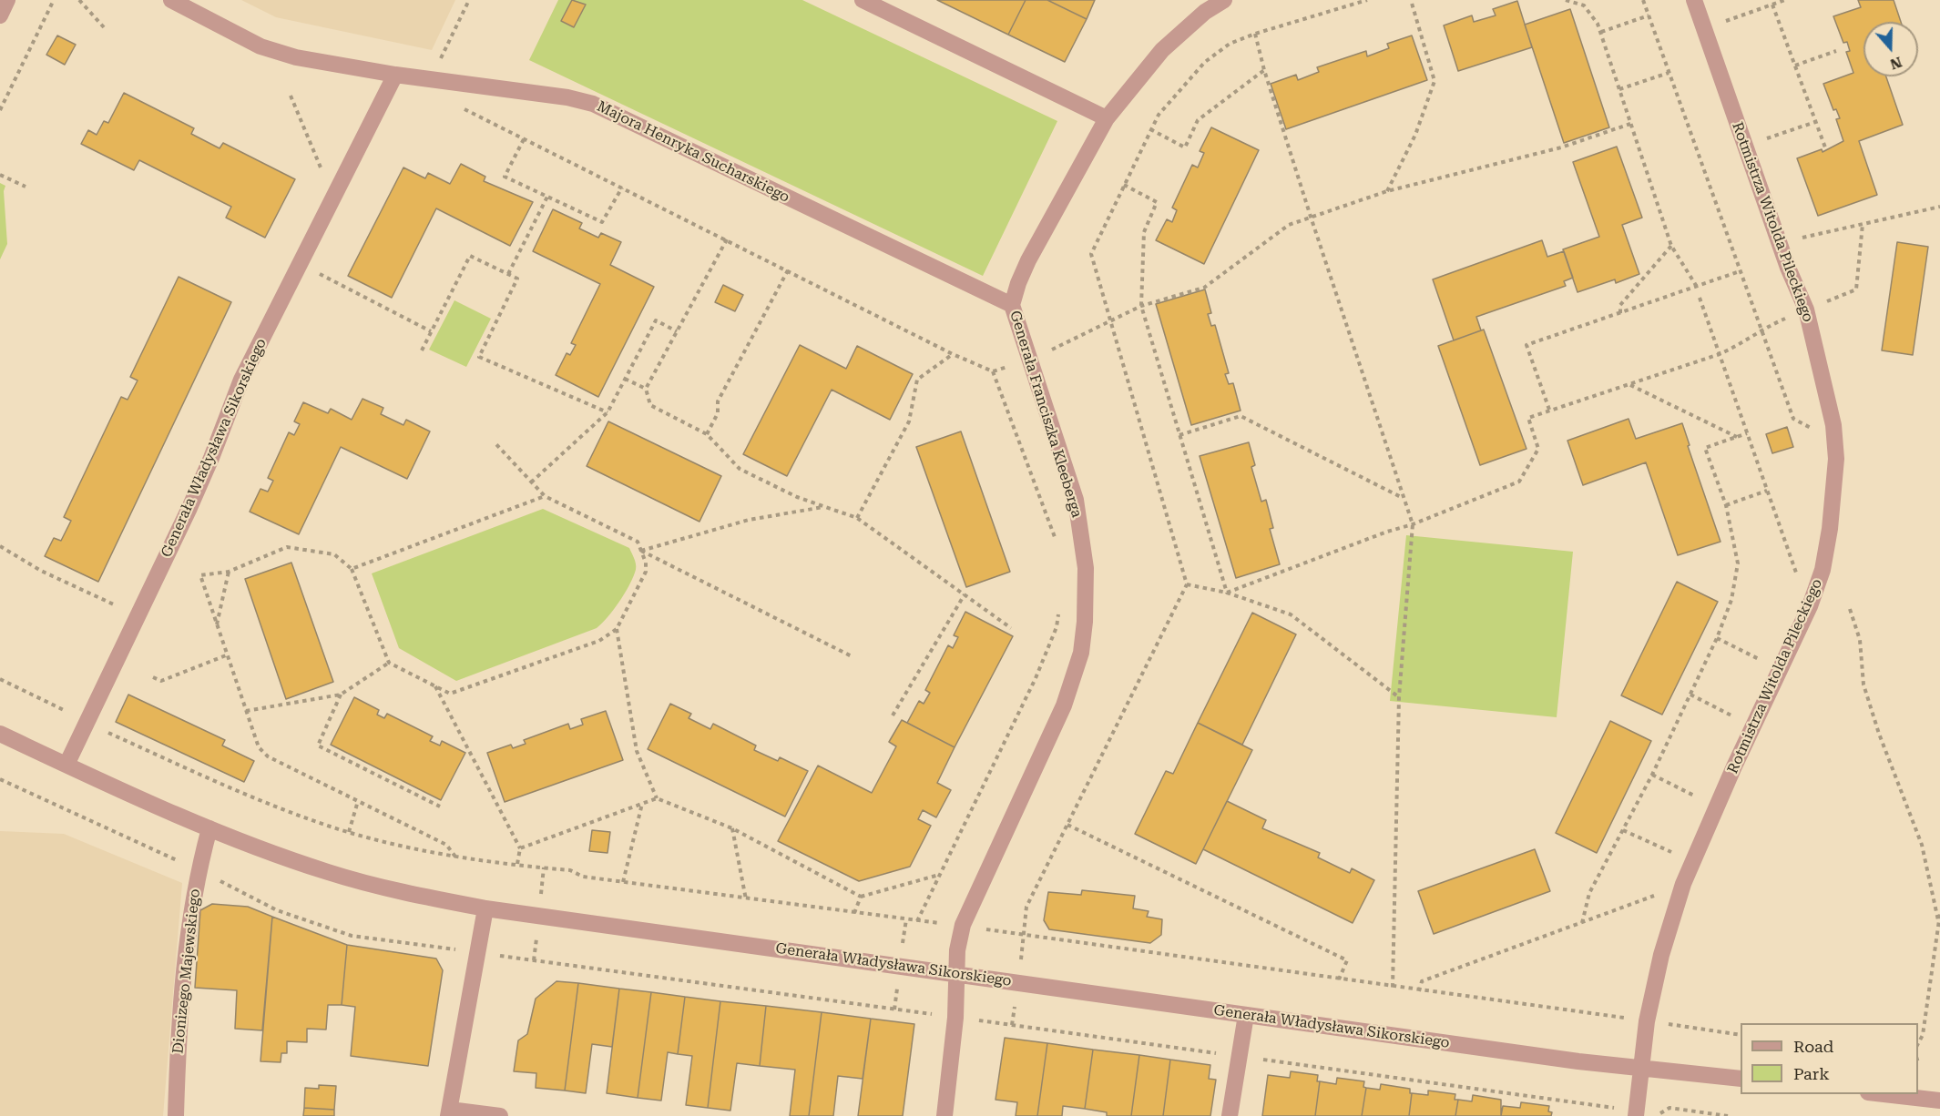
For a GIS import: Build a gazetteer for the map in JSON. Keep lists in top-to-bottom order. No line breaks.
{"streets":{"street":["Majora Henryka Sucharskiego","Rotmistrza Witolda Pileckiego","Generała Franciszka Kleeberga","Generała Władysława Sikorskiego","Dionizego Majewskiego"]},"crossings":[["Majora Henryka Sucharskiego","Generała Franciszka Kleeberga"],["Majora Henryka Sucharskiego","Generała Władysława Sikorskiego"],["Rotmistrza Witolda Pileckiego","Generała Władysława Sikorskiego"],["Generała Franciszka Kleeberga","Generała Władysława Sikorskiego"],["Generała Władysława Sikorskiego","Dionizego Majewskiego"]],"legend":["Road","Park"],"north":"bottom"}
